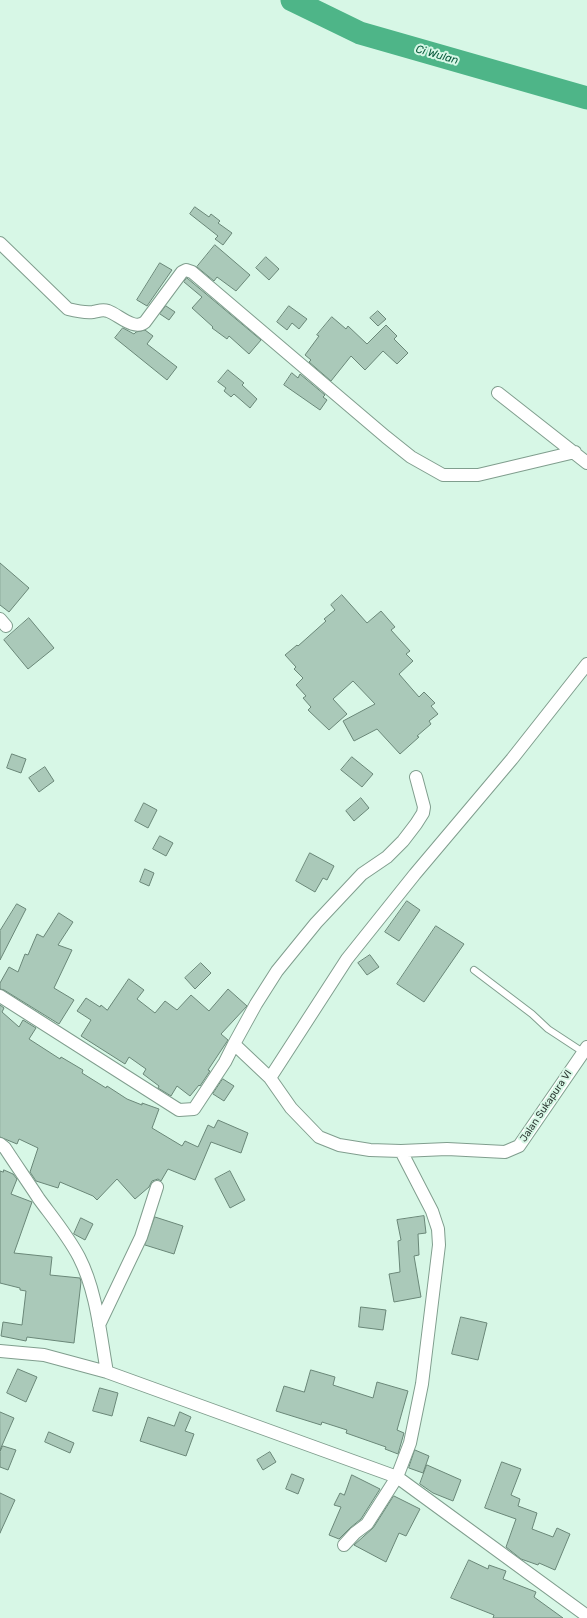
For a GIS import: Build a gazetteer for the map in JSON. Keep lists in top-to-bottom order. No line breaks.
{"streets":{"street":["Jalan Sukapura VI"]},"water":["Ci Wulan"]}
